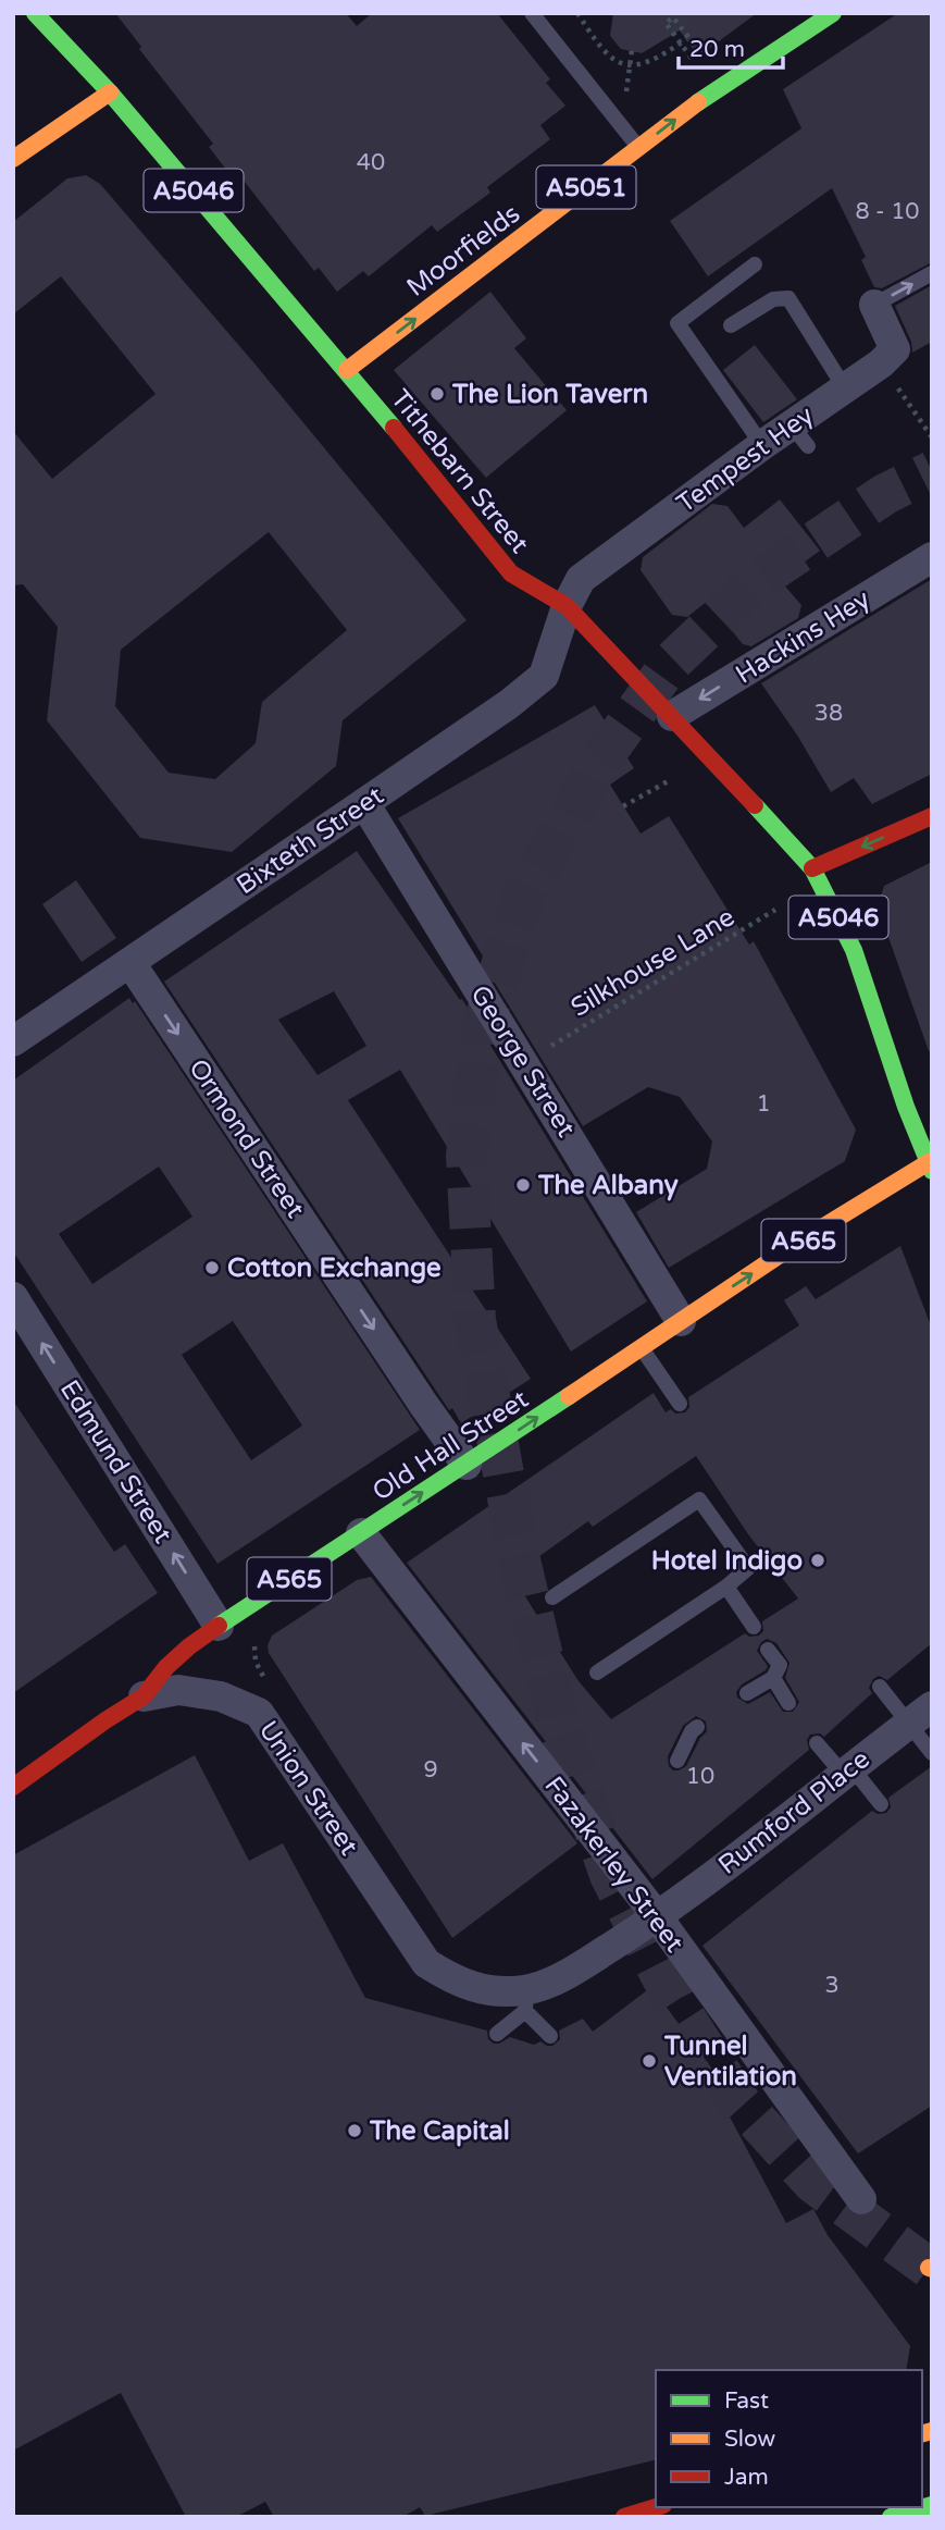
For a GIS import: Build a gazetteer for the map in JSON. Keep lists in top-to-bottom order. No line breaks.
{"streets":{"main road":["A5051","A5046","Moorfields","Tithebarn Street","A565","Old Hall Street"],"street":["Tempest Hey","Hackins Hey","Bixteth Street","George Street","Ormond Street","Edmund Street","Union Street","Rumford Place","Fazakerley Street"],"path":["Silkhouse Lane"]},"crossings":[["Moorfields","Tithebarn Street"],["Tempest Hey","Tithebarn Street"],["Tempest Hey","Bixteth Street"],["Tithebarn Street","Hackins Hey"],["Tithebarn Street","Bixteth Street"],["Tithebarn Street","Old Hall Street"],["Bixteth Street","George Street"],["Bixteth Street","Ormond Street"],["George Street","Old Hall Street"],["Ormond Street","Old Hall Street"],["Old Hall Street","Edmund Street"],["Old Hall Street","Union Street"],["Old Hall Street","Fazakerley Street"],["Union Street","Rumford Place"],["Rumford Place","Fazakerley Street"]],"one_way":["Moorfields","Hackins Hey","Ormond Street","Old Hall Street","Edmund Street","Fazakerley Street"],"places":["The Lion Tavern","The Albany","Cotton Exchange","Hotel Indigo","Tunnel Ventilation","The Capital"],"house_numbers":["40","8 - 10","38","1","9","10","3"],"legend":["Fast","Slow","Jam"],"scale_bar":"20 m"}
